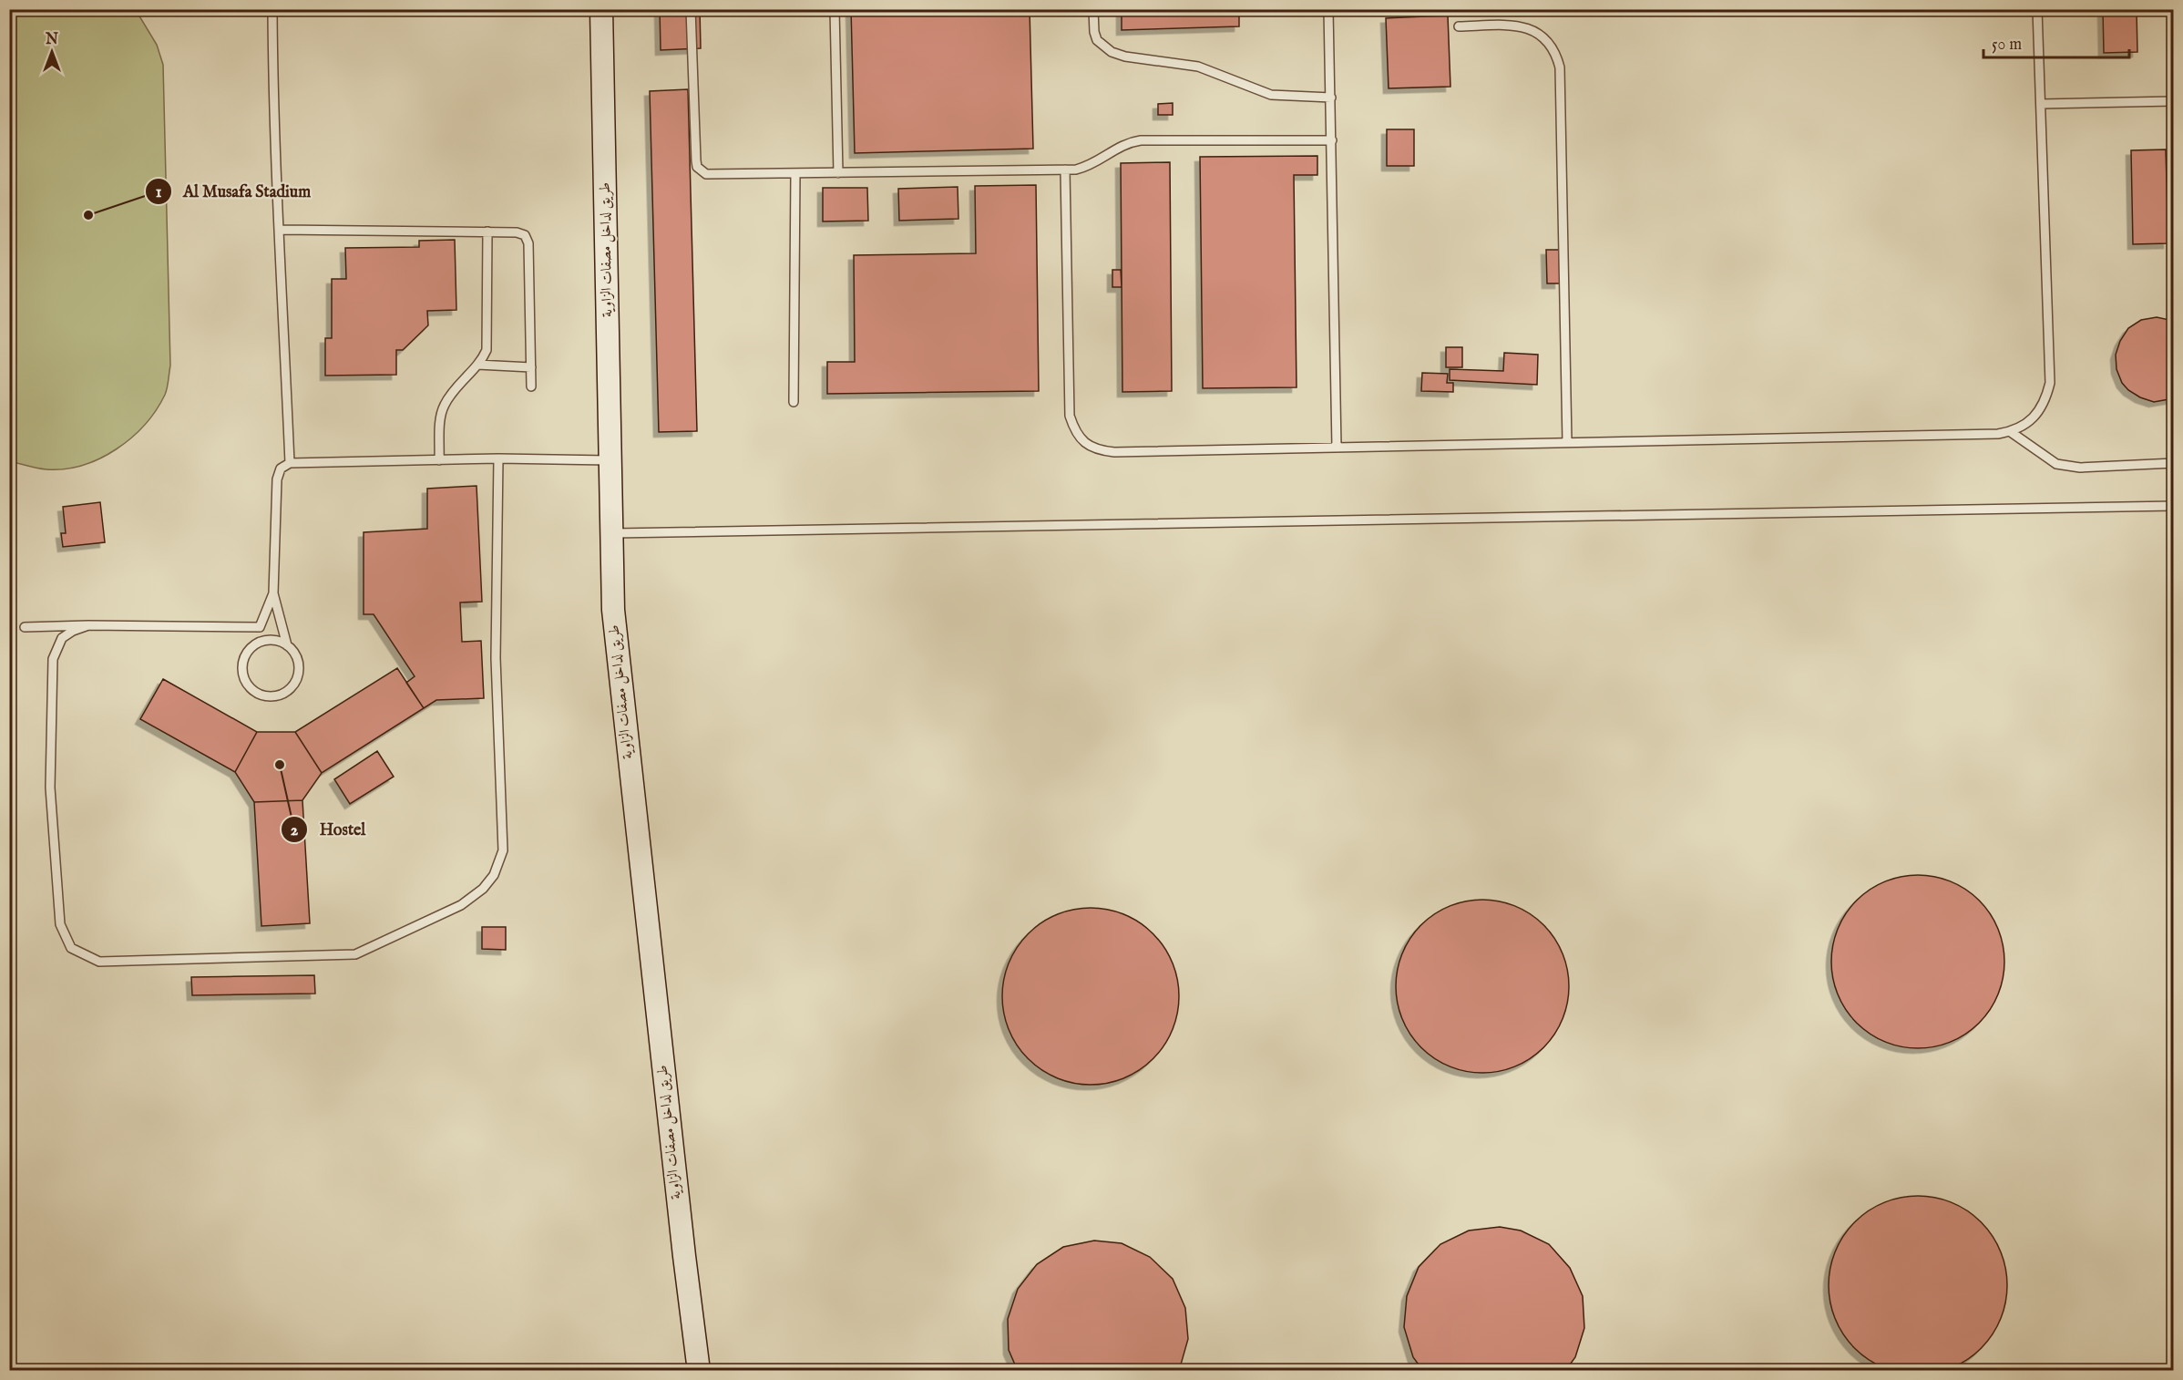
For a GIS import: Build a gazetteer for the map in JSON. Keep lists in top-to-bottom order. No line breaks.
{"streets":{"street":["طريق لداخل مصفات الزاوية"]},"places":["Al Musafa Stadium","Hostel"],"scale_bar":"50 m","north":"top"}
